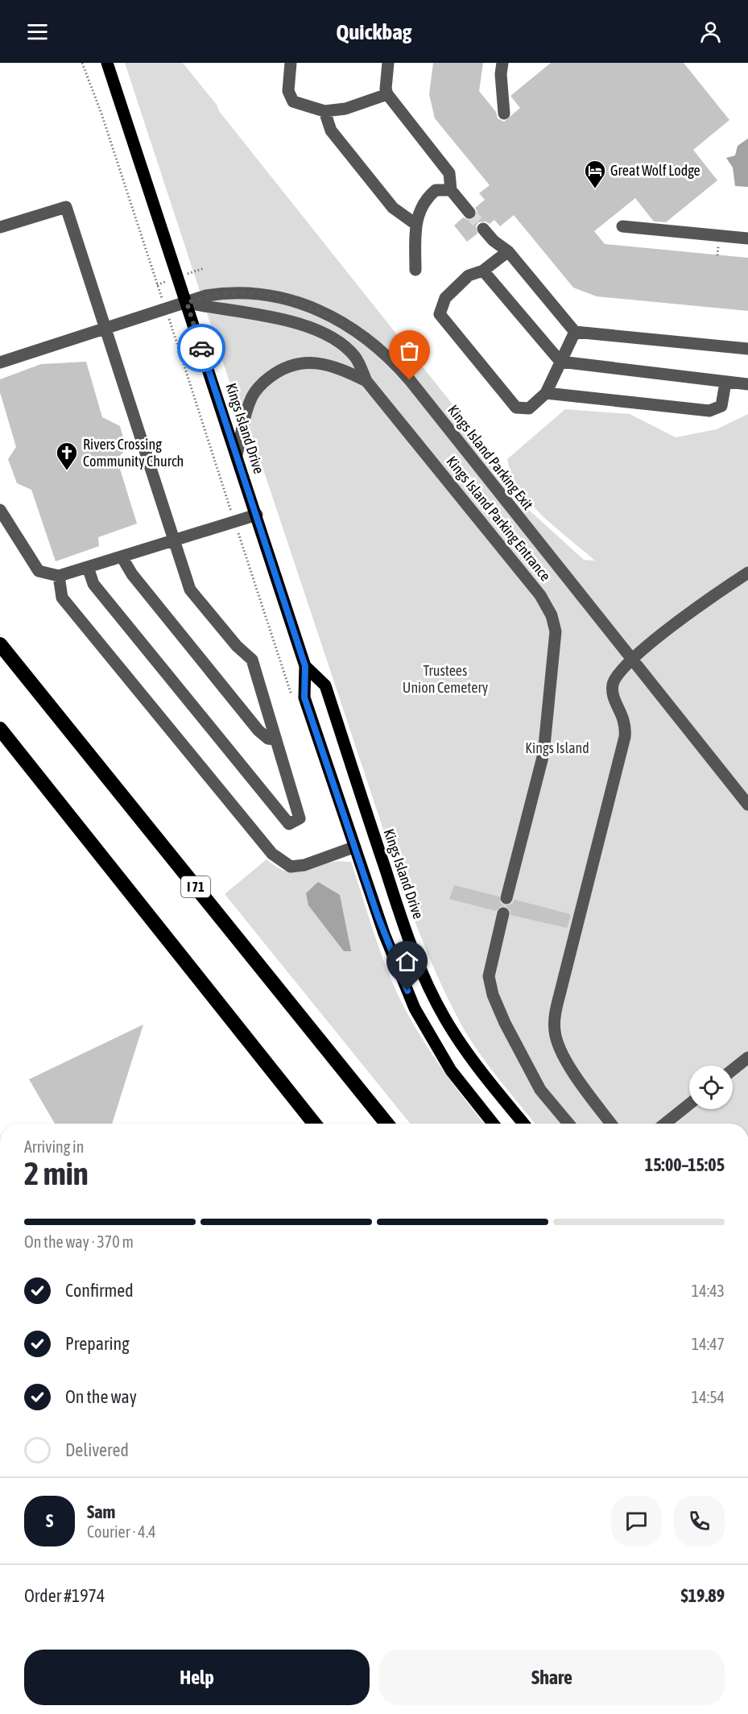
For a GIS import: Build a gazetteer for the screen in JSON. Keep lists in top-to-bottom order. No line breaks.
{"streets":{"highway":["I 71"],"main road":["Kings Island Drive"],"lane":["Kings Island Parking Exit","Kings Island Parking Entrance"]},"crossings":[["Kings Island Drive","Kings Island Parking Exit"],["Kings Island Drive","Kings Island Parking Entrance"],["Kings Island Parking Exit","Kings Island Parking Entrance"]],"parks":["Trustees Union Cemetery","Kings Island"],"places":{"hotel":["Great Wolf Lodge"],"church":["Rivers Crossing Community Church"]},"page":{"header":"Quickbag","heading":["2 min","Arriving in","15:00–15:05"],"panel":["Sam","Courier · 4.4","Order #1974","$19.89"],"bar":"On the way · 370 m","list":[["Confirmed","14:43"],["Preparing","14:47"],["On the way","14:54"],"Delivered"],"round":"S","buttons":["Help","Share"]}}
